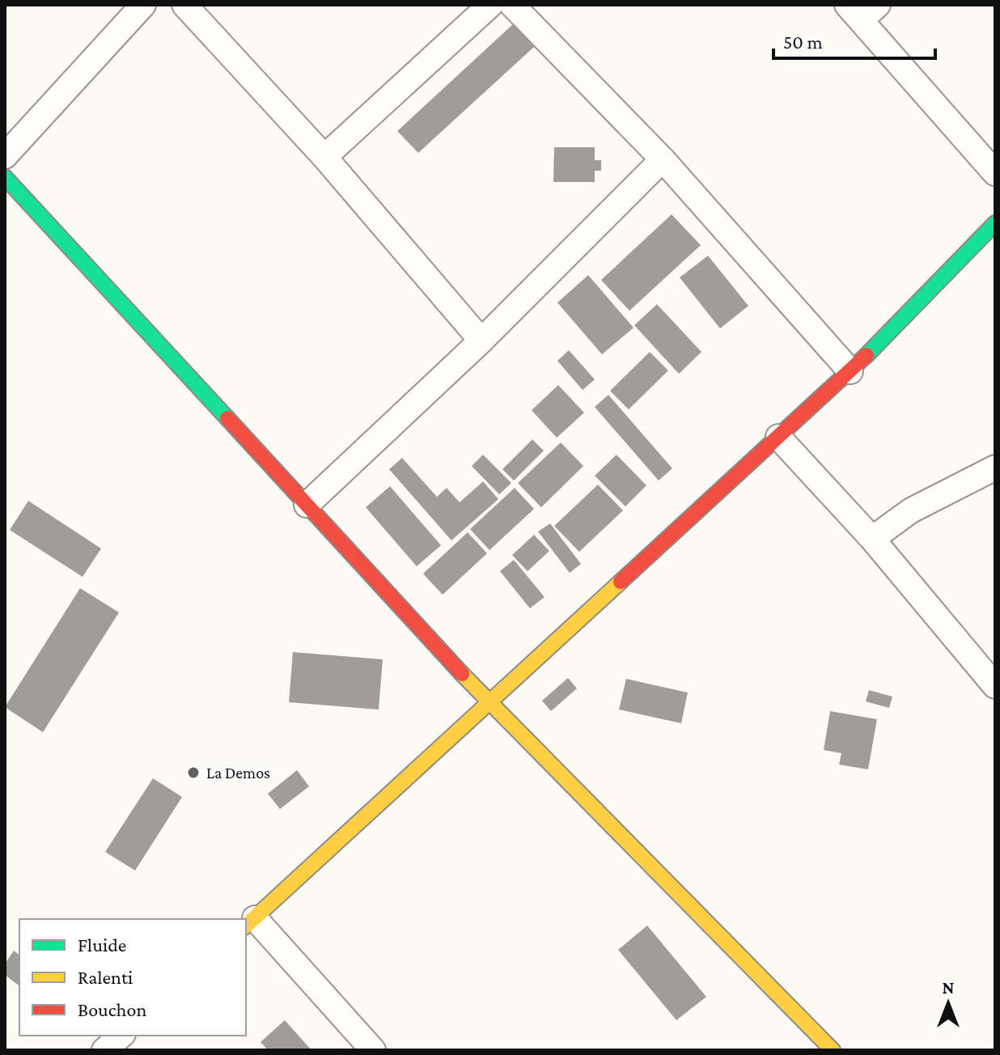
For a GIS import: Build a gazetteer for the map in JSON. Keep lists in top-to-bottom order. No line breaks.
{"places":["La Demos"],"legend":["Fluide","Ralenti","Bouchon"],"scale_bar":"50 m","north":"top"}
